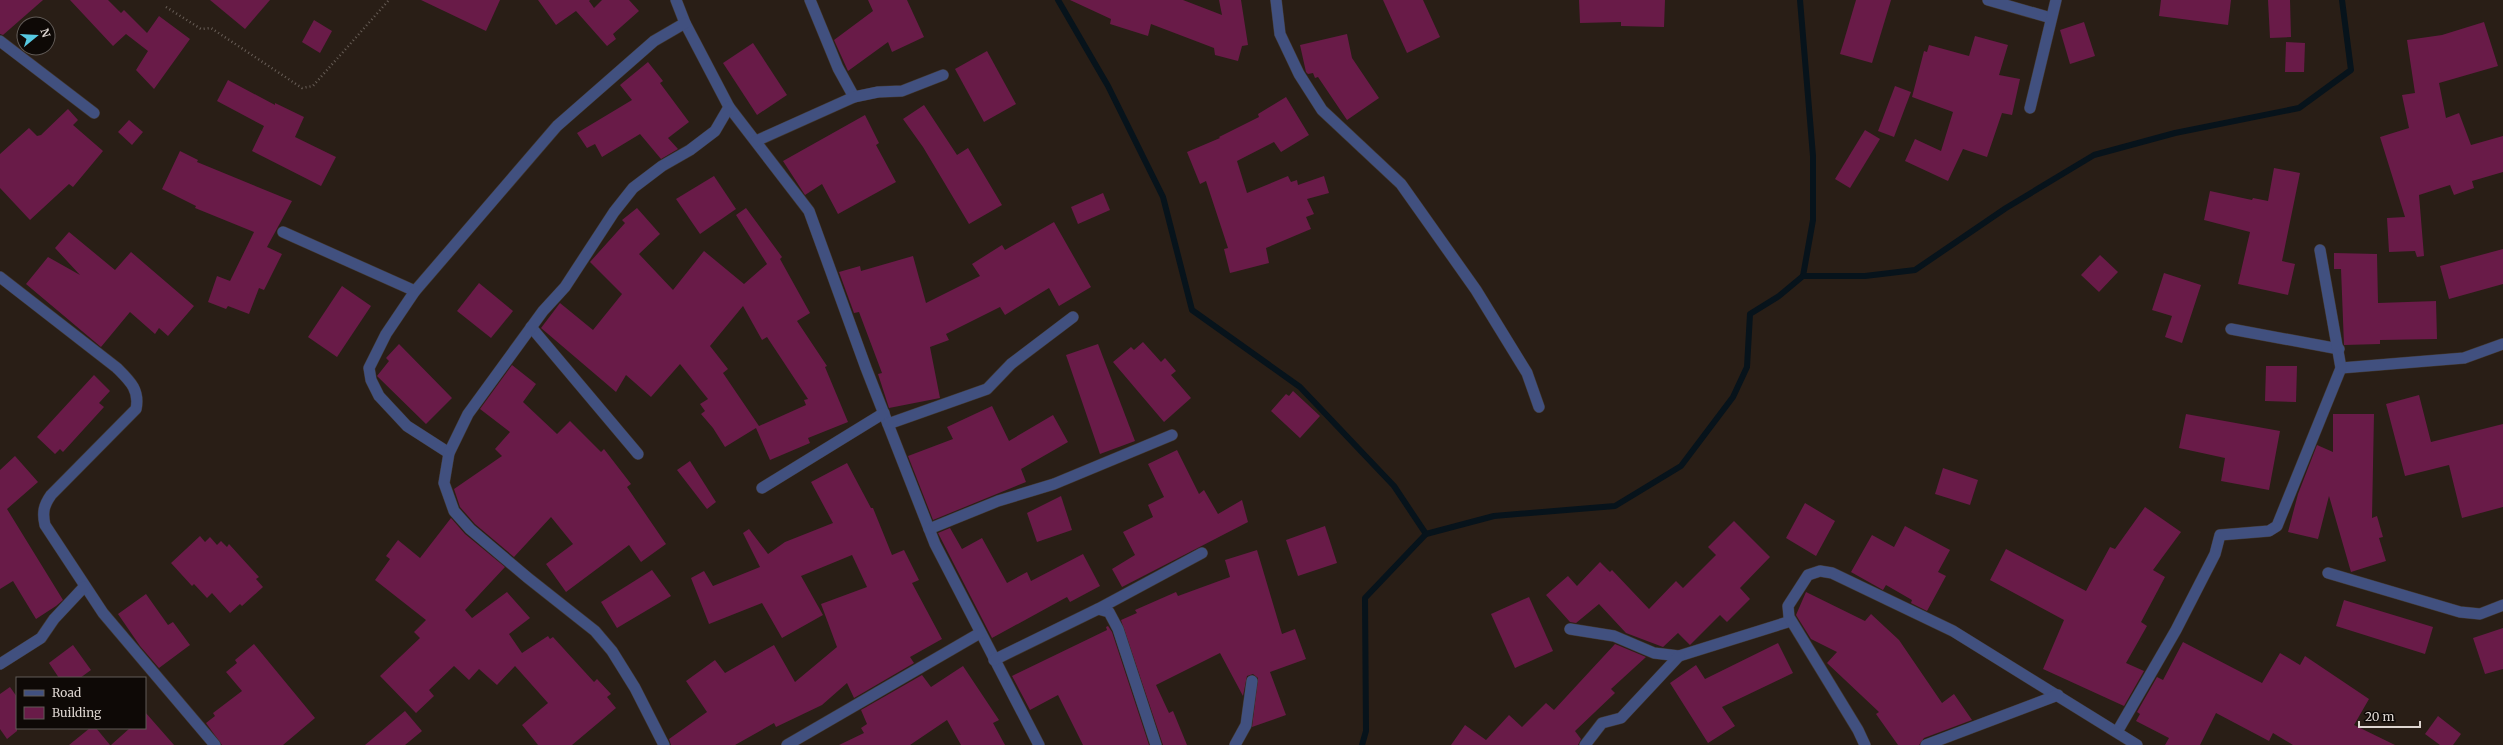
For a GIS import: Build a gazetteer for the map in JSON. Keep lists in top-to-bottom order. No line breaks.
{"legend":["Road","Building"],"scale_bar":"20 m","north":"right"}
